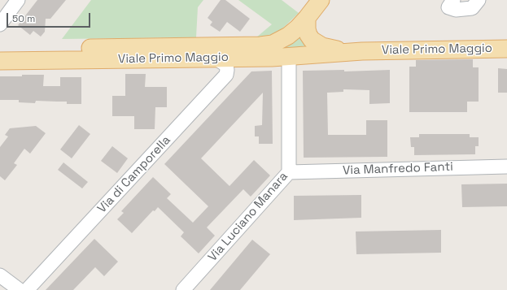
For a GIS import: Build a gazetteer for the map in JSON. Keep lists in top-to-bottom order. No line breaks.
{"streets":{"main road":["Viale Primo Maggio"],"street":["Via Manfredo Fanti","Via di Camporella","Via Luciano Manara"]},"crossings":[["Viale Primo Maggio","Via di Camporella"],["Viale Primo Maggio","Via Luciano Manara"],["Via Manfredo Fanti","Via Luciano Manara"]],"scale_bar":"50 m"}
